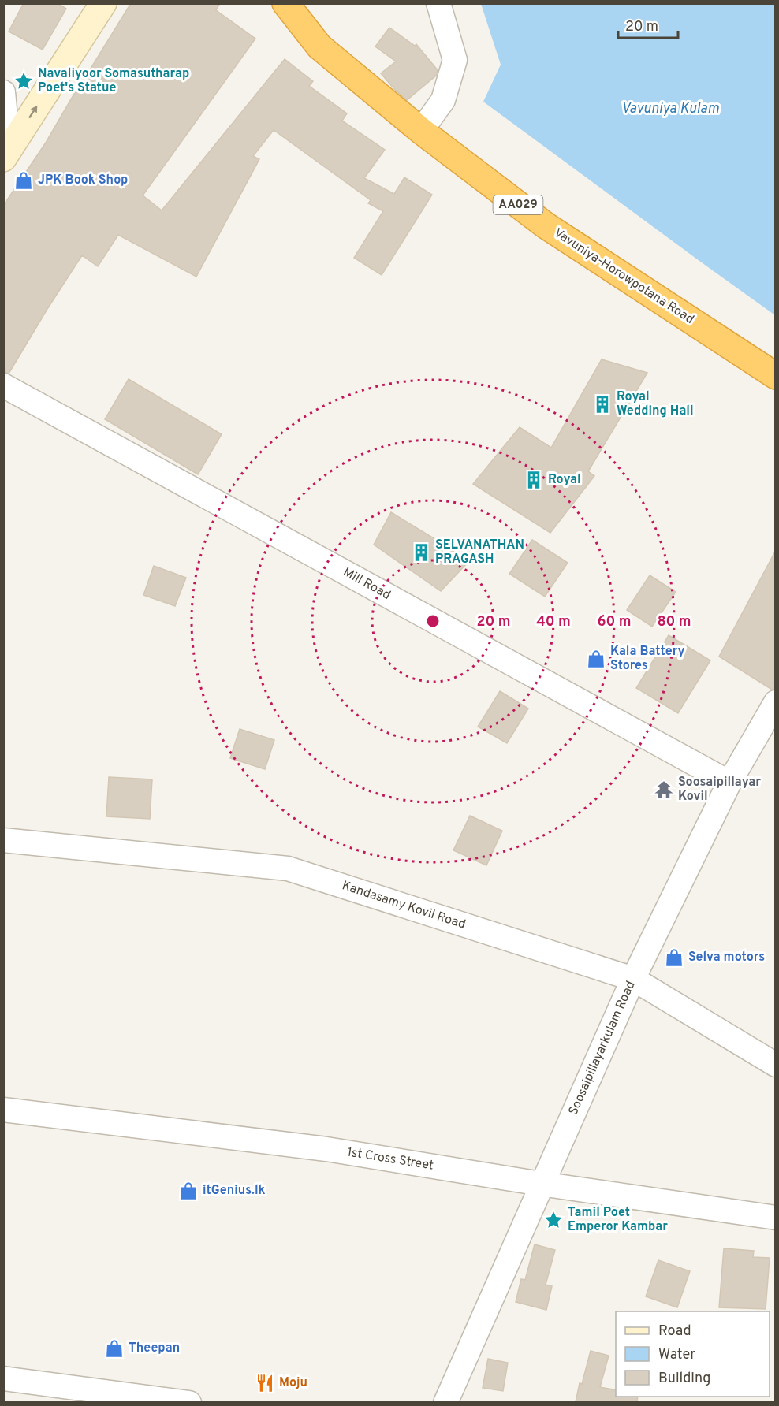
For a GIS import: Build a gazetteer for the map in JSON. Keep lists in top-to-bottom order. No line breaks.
{"streets":{"highway":["AA029","Vavuniya-Horowpotana Road"],"street":["Mill Road","Kandasamy Kovil Road","Soosaipillayarkulam Road","1st Cross Street"]},"crossings":[["Mill Road","Soosaipillayarkulam Road"],["Kandasamy Kovil Road","Soosaipillayarkulam Road"],["Soosaipillayarkulam Road","1st Cross Street"]],"water":["Vavuniya Kulam"],"places":{"place":["Navaliyoor Somasutharap Poet's Statue","Tamil Poet Emperor Kambar"],"shop":["JPK Book Shop","Kala Battery Stores","Selva motors","itGenius.lk","Theepan"],"building":["Royal Wedding Hall","Royal","SELVANATHAN PRAGASH"],"temple":["Soosaipillayar Kovil"],"restaurant":["Moju"]},"legend":["Road","Water","Building"],"scale_bar":"20 m","rings":["20 m","40 m","60 m","80 m"]}
